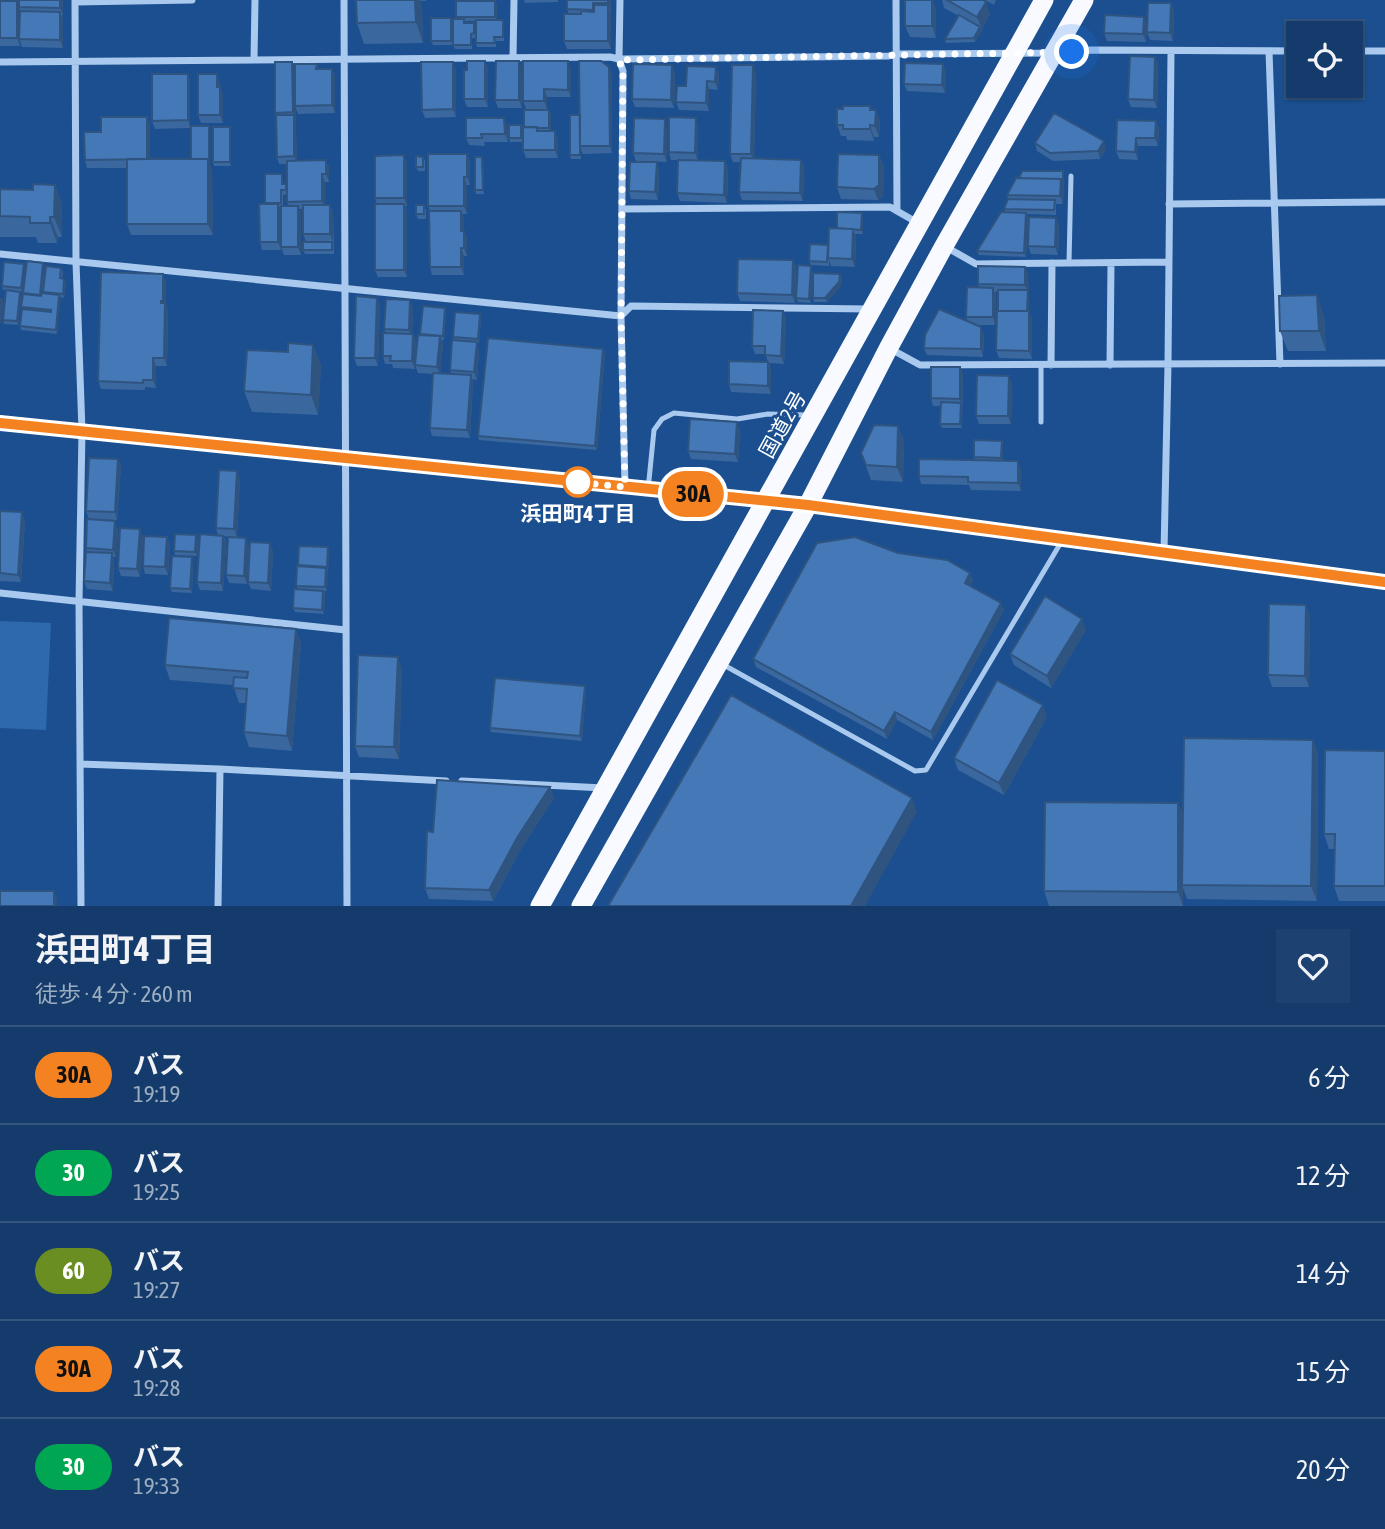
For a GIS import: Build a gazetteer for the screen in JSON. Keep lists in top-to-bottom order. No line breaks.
{"streets":{"highway":["国道2号"]},"places":["浜田町4丁目"],"lines":["bus line 30A"],"page":{"on_map":"30A","heading":["浜田町4丁目","徒歩 · 4 分 · 260 m"],"list":[{"mark":"30A","name":"バス","note":"19:19","value":"6 分"},{"mark":"30","name":"バス","note":"19:25","value":"12 分"},{"mark":"60","name":"バス","note":"19:27","value":"14 分"},{"mark":"30A","name":"バス","note":"19:28","value":"15 分"},{"mark":"30","name":"バス","note":"19:33","value":"20 分"}]}}
